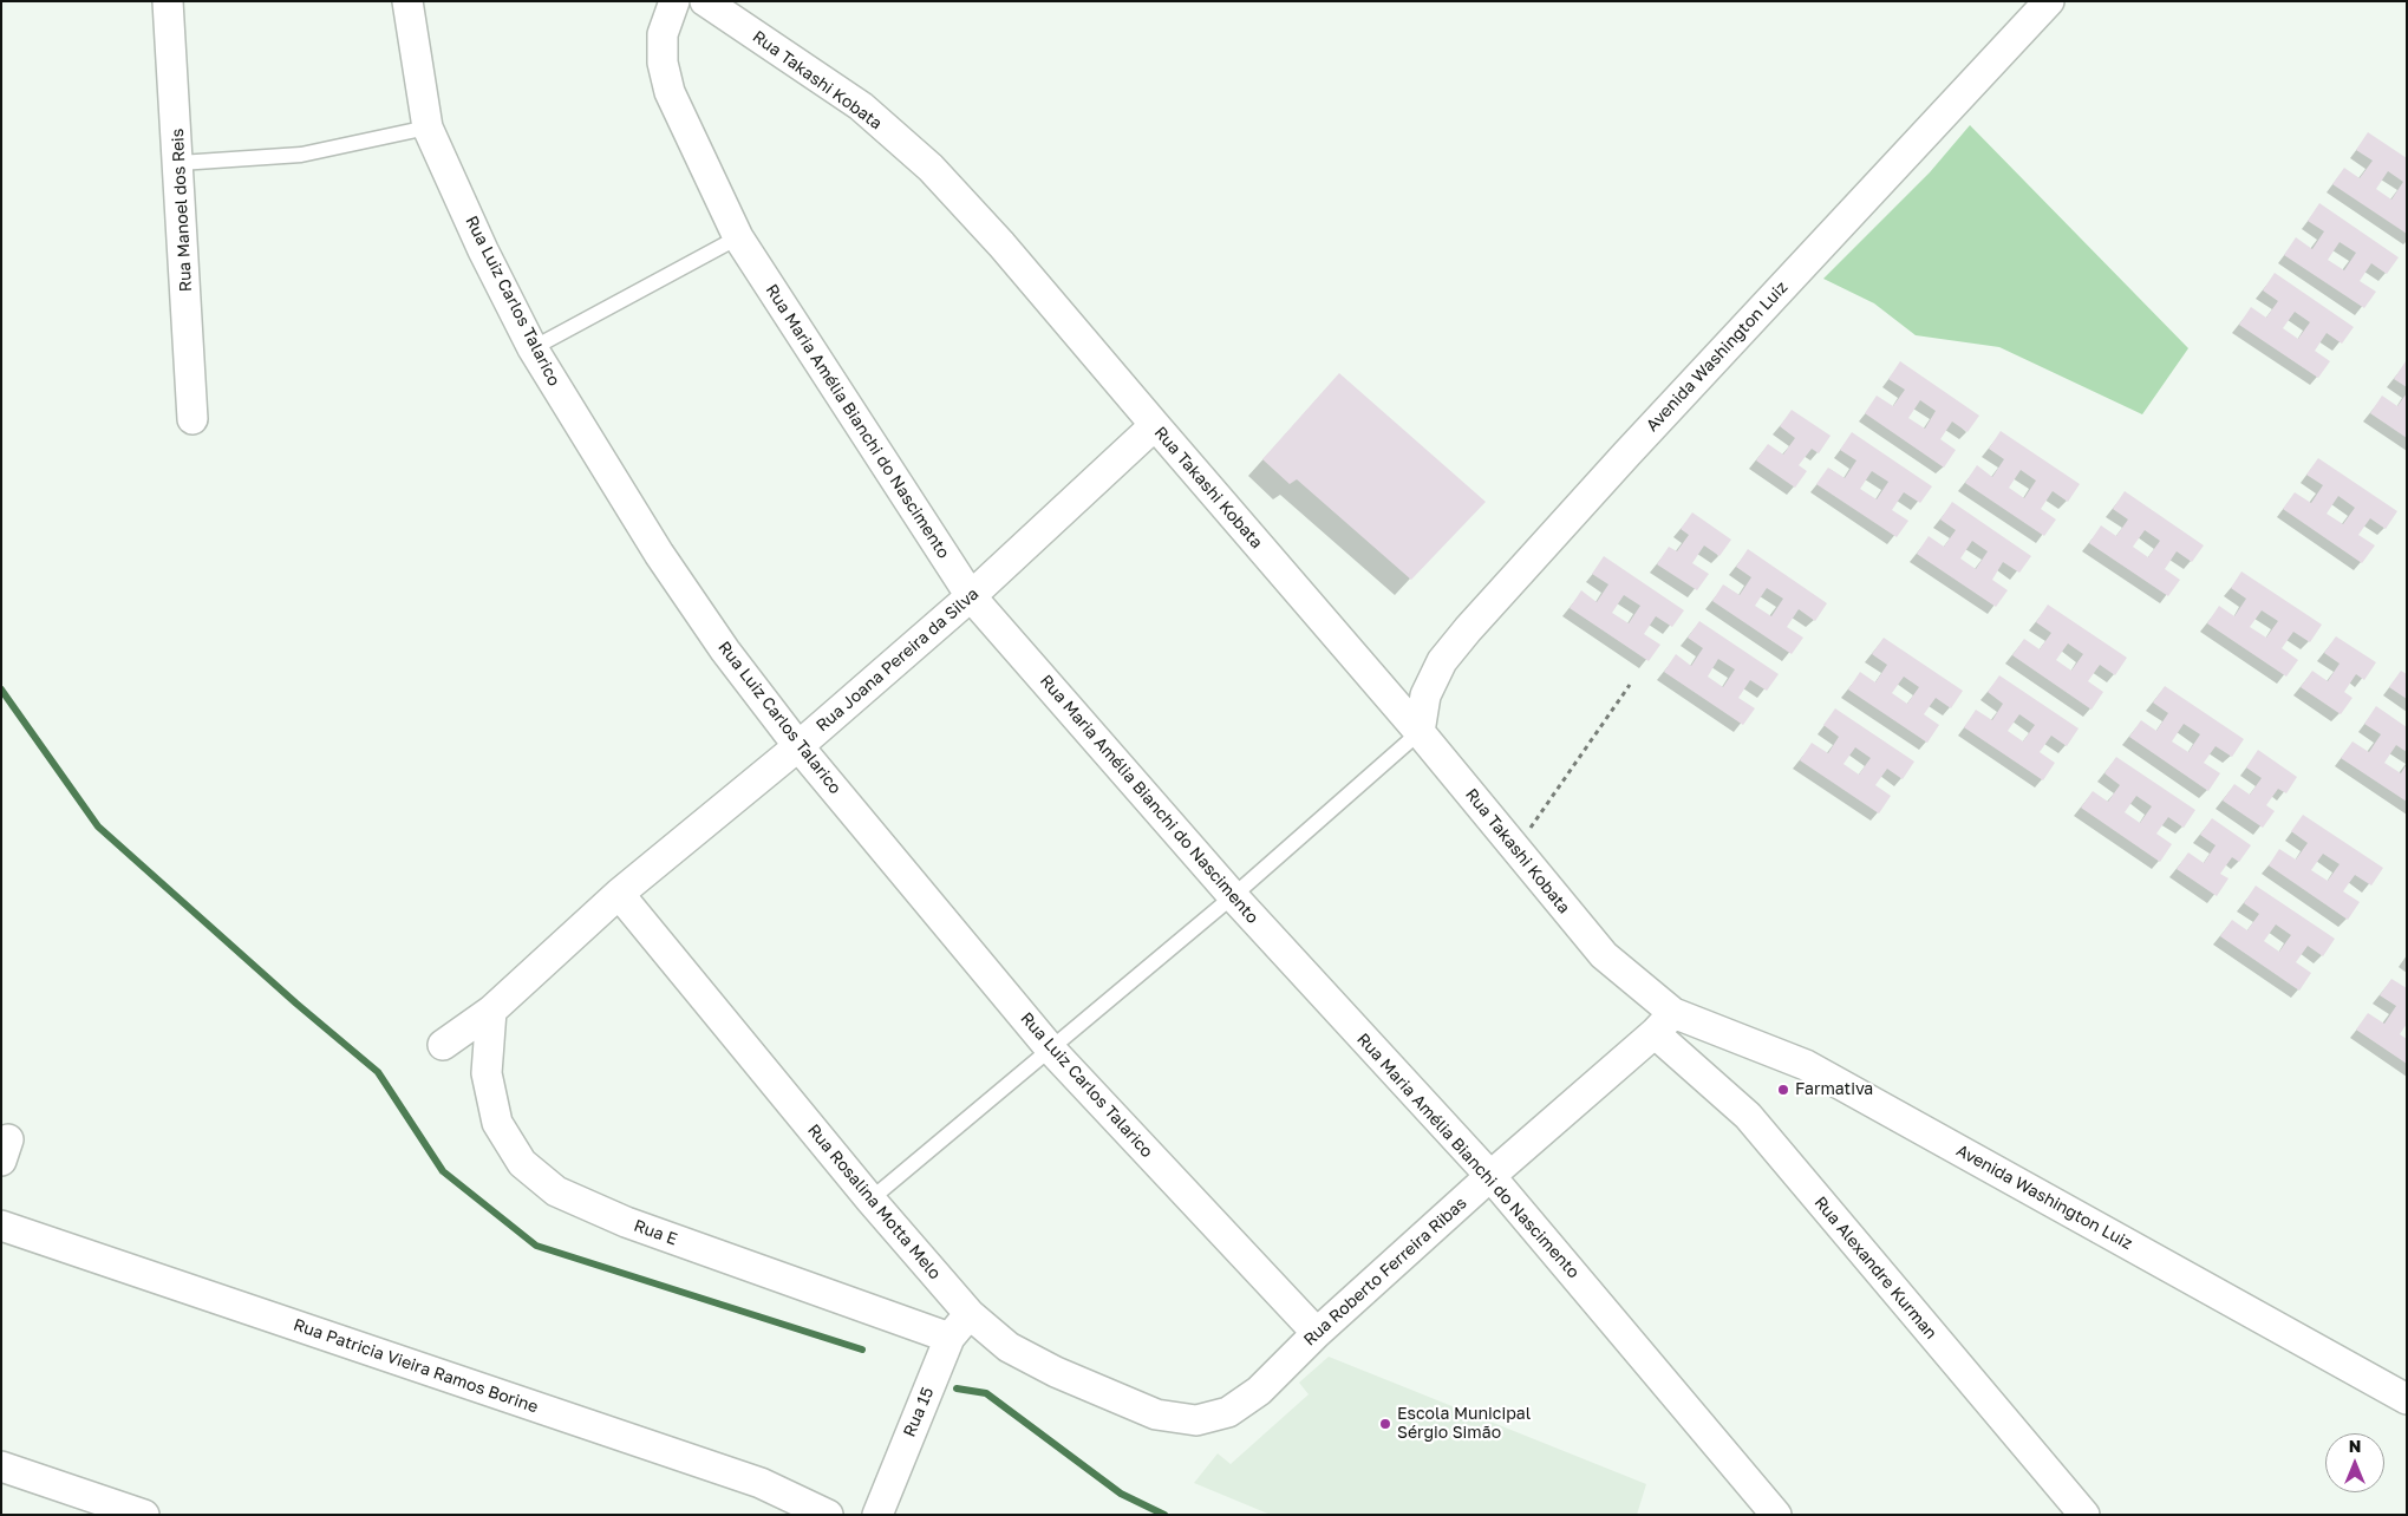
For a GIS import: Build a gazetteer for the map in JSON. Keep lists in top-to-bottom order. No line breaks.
{"streets":{"street":["Rua Takashi Kobata","Rua Manoel dos Reis","Rua Luiz Carlos Talarico","Avenida Washington Luiz","Rua Maria Amélia Bianchi do Nascimento","Rua Joana Pereira da Silva","Rua Rosalina Motta Melo","Rua E","Rua Alexandre Kurman","Rua Roberto Ferreira Ribas","Rua Patricia Vieira Ramos Borine","Rua 15"]},"crossings":[["Rua Takashi Kobata","Avenida Washington Luiz"],["Rua Takashi Kobata","Rua Joana Pereira da Silva"],["Rua Takashi Kobata","Rua Alexandre Kurman"],["Rua Takashi Kobata","Rua Roberto Ferreira Ribas"],["Rua Luiz Carlos Talarico","Rua Joana Pereira da Silva"],["Rua Luiz Carlos Talarico","Rua Roberto Ferreira Ribas"],["Avenida Washington Luiz","Rua Alexandre Kurman"],["Avenida Washington Luiz","Rua Roberto Ferreira Ribas"],["Rua Maria Amélia Bianchi do Nascimento","Rua Joana Pereira da Silva"],["Rua Maria Amélia Bianchi do Nascimento","Rua Roberto Ferreira Ribas"],["Rua Joana Pereira da Silva","Rua Rosalina Motta Melo"],["Rua Joana Pereira da Silva","Rua E"],["Rua Rosalina Motta Melo","Rua Roberto Ferreira Ribas"],["Rua Rosalina Motta Melo","Rua 15"],["Rua E","Rua 15"],["Rua Alexandre Kurman","Rua Roberto Ferreira Ribas"]],"places":["Farmativa","Escola Municipal Sérgio Simão"],"north":"top"}
